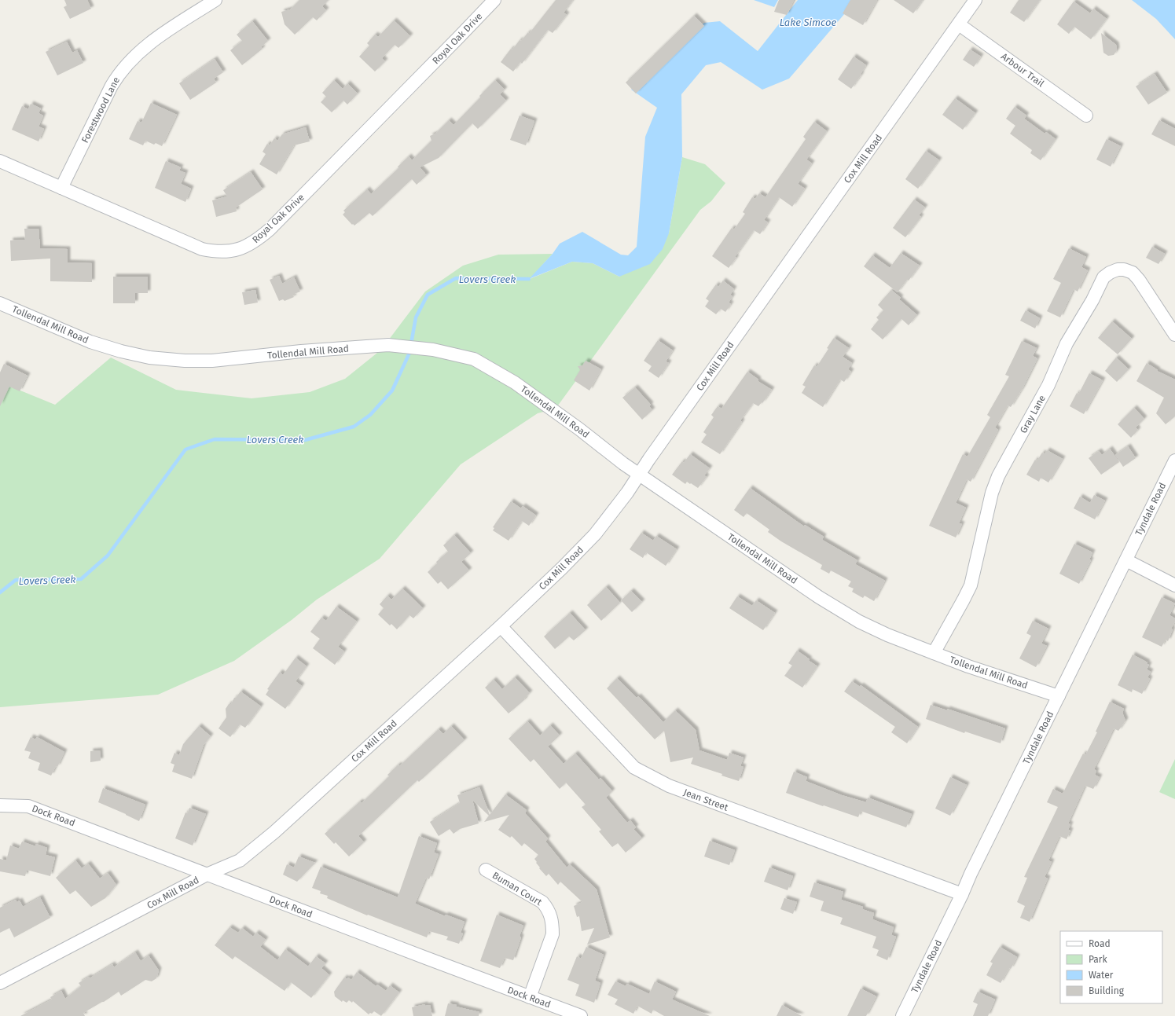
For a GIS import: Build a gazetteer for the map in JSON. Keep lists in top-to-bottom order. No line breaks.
{"streets":{"street":["Royal Oak Drive","Arbour Trail","Forestwood Lane","Cox Mill Road","Tollendal Mill Road","Gray Lane","Tyndale Road","Jean Street","Dock Road","Buman Court"]},"crossings":[["Royal Oak Drive","Forestwood Lane"],["Arbour Trail","Cox Mill Road"],["Cox Mill Road","Tollendal Mill Road"],["Cox Mill Road","Jean Street"],["Cox Mill Road","Dock Road"],["Tollendal Mill Road","Gray Lane"],["Tollendal Mill Road","Tyndale Road"],["Tyndale Road","Jean Street"],["Dock Road","Buman Court"]],"water":["Lake Simcoe","Lovers Creek"],"legend":["Road","Park","Water","Building"]}
